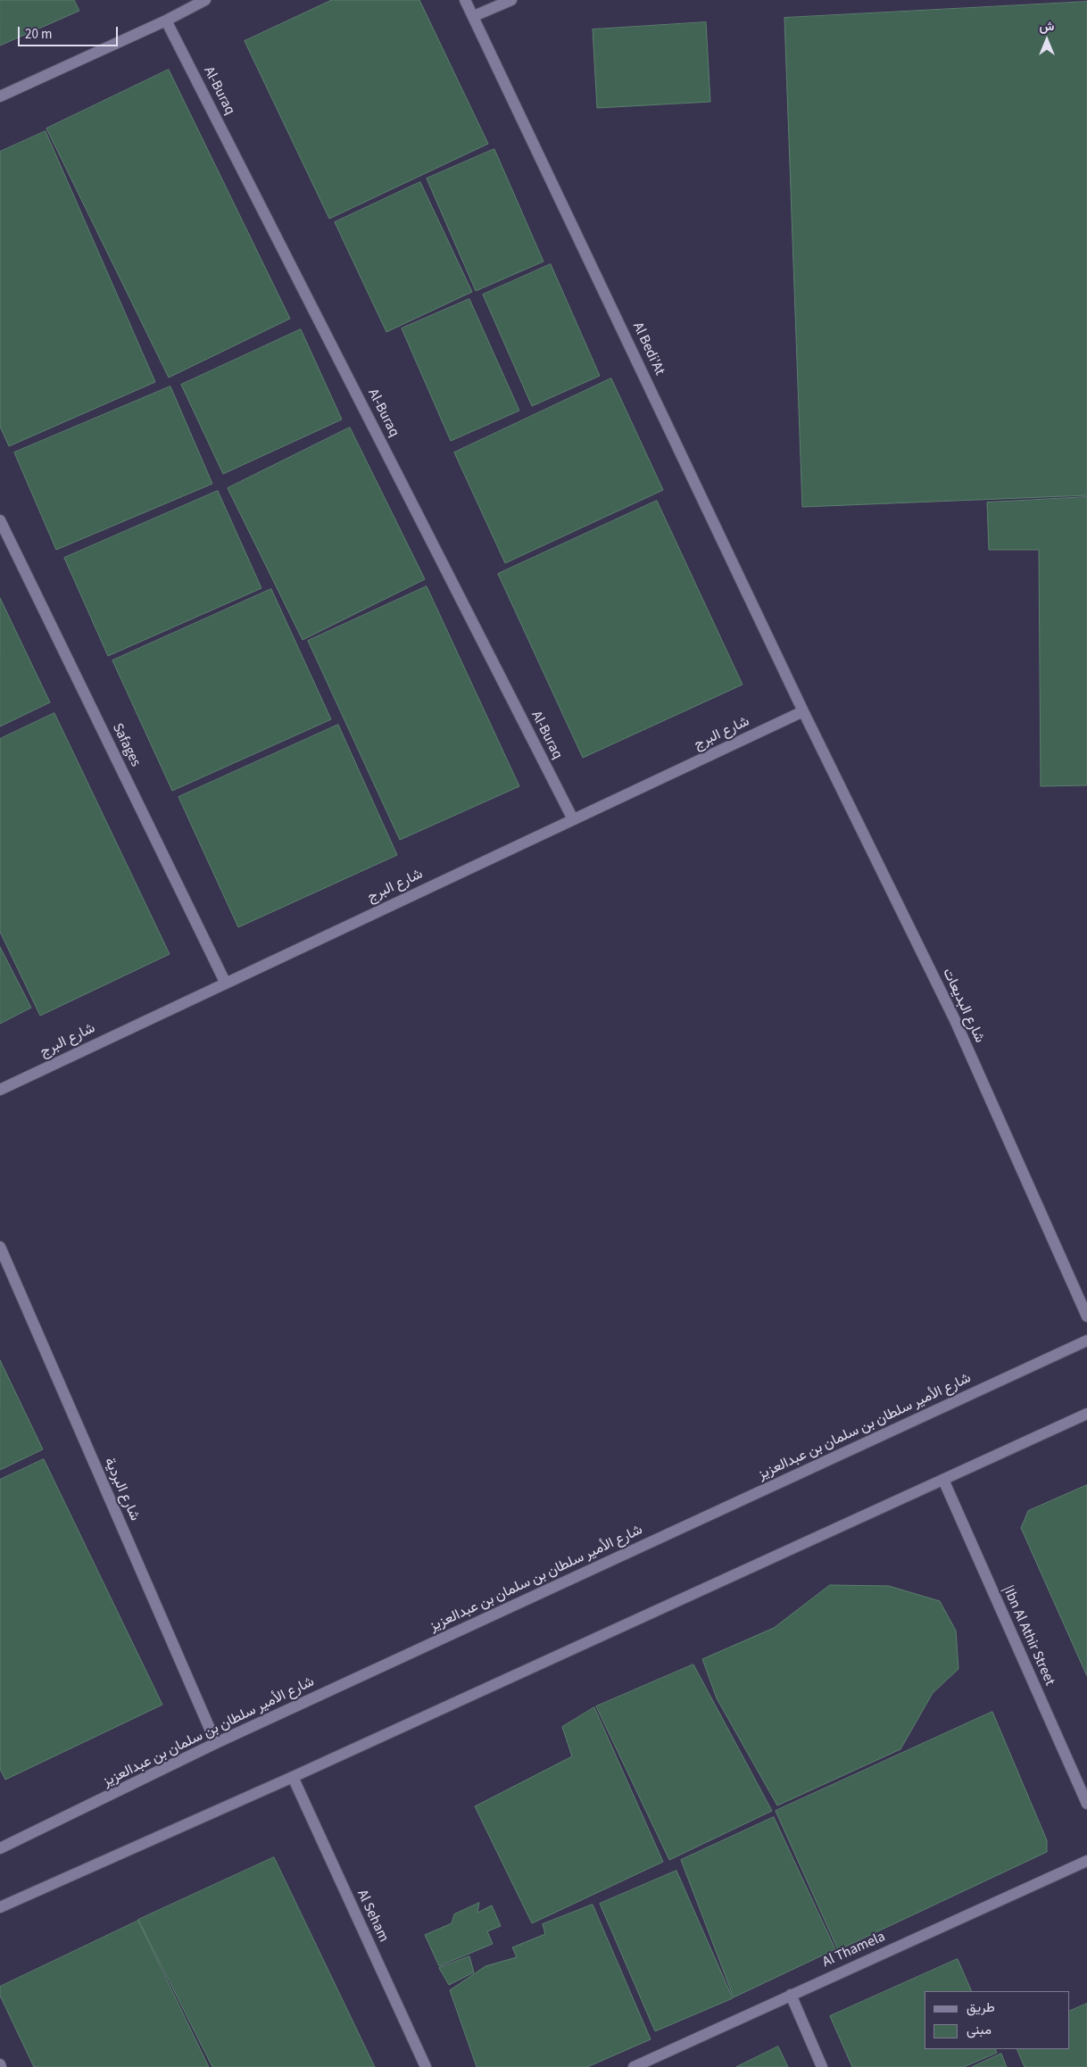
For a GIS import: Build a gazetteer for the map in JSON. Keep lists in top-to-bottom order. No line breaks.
{"streets":{"street":["Al-Buraq","Al Bedi'At","شارع البرج","Safages","شارع البديعات","شارع الأمير سلطان بن سلمان بن عبدالعزيز","شارع البردية","|Ibn Al Athir Street","Al Seham","Al Thamela"]},"crossings":[["Al-Buraq","شارع البرج"],["Al Bedi'At","شارع البرج"],["Al Bedi'At","شارع البديعات"],["شارع البرج","Safages"],["شارع البرج","شارع البديعات"],["شارع الأمير سلطان بن سلمان بن عبدالعزيز","شارع البردية"]],"legend":["طريق","مبنى"],"scale_bar":"20 m","north":"top"}
